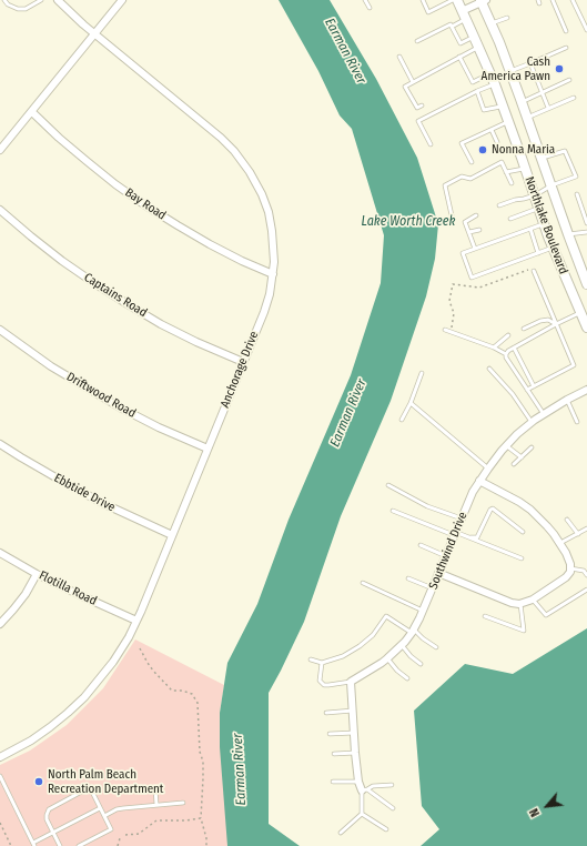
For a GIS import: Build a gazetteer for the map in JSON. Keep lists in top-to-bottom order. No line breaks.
{"streets":{"main road":["Northlake Boulevard"],"street":["Bay Road","Captains Road","Anchorage Drive","Driftwood Road","Ebbtide Drive","Southwind Drive","Flotilla Road"]},"crossings":[["Bay Road","Anchorage Drive"],["Captains Road","Anchorage Drive"],["Anchorage Drive","Driftwood Road"],["Anchorage Drive","Ebbtide Drive"],["Anchorage Drive","Flotilla Road"]],"water":["Earman River","Lake Worth Creek"],"places":["Cash America Pawn","Nonna Maria","North Palm Beach Recreation Department"],"north":"bottom left"}
